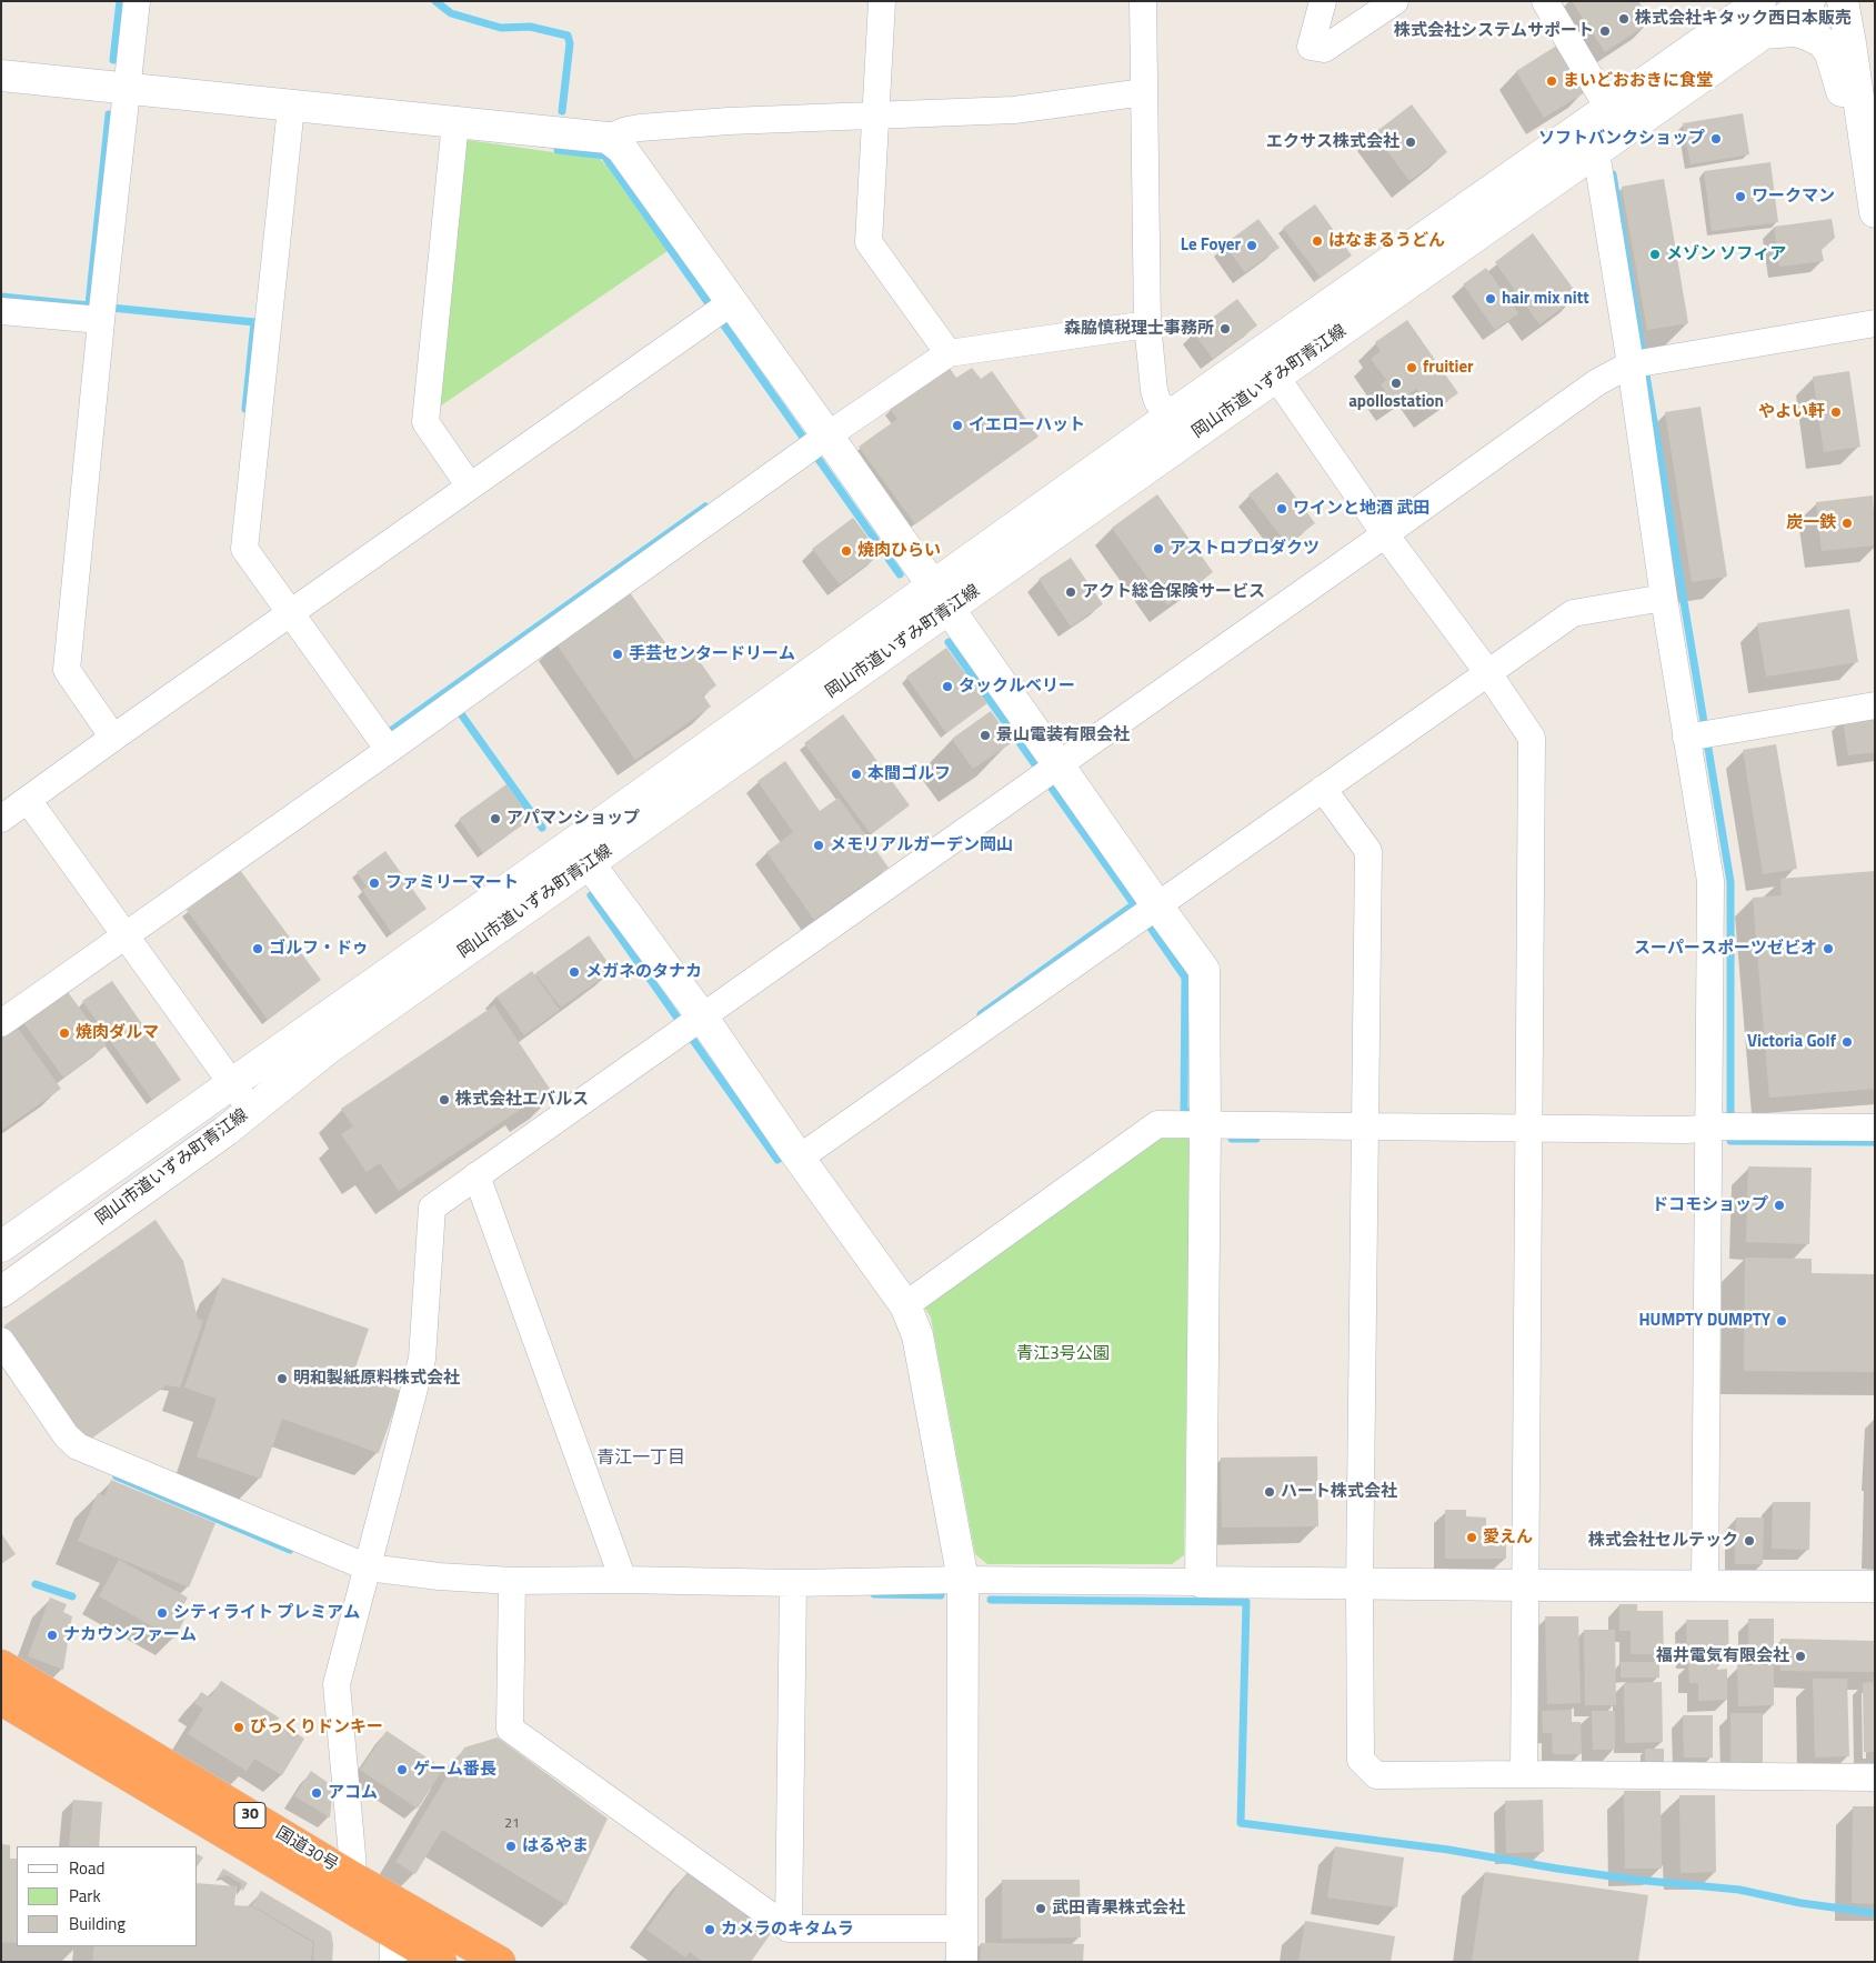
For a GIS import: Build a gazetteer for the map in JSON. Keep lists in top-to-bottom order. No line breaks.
{"streets":{"highway":["30","国道30号"],"street":["岡山市道いずみ町青江線"]},"districts":["青江一丁目"],"parks":["青江3号公園"],"places":["株式会社キタック西日本販売","株式会社システムサポート","まいどおおきに食堂","ソフトバンクショップ","エクサス株式会社","ワークマン","はなまるうどん","Le Foyer","メゾン ソフィア","hair mix nitt","森脇慎税理士事務所","fruitier","apollostation","やよい軒","イエローハット","ワインと地酒 武田","炭一鉄","アストロプロダクツ","焼肉ひらい","アクト総合保険サービス","手芸センタードリーム","タックルベリー","景山電装有限会社","本間ゴルフ","アパマンショップ","メモリアルガーデン岡山","ファミリーマート","ゴルフ・ドゥ","スーパースポーツゼビオ","メガネのタナカ","焼肉ダルマ","Victoria Golf","株式会社エバルス","ドコモショップ","HUMPTY DUMPTY","明和製紙原料株式会社","ハート株式会社","愛えん","株式会社セルテック","シティライト プレミアム","ナカウンファーム","福井電気有限会社","びっくりドンキー","ゲーム番長","アコム","はるやま","武田青果株式会社","カメラのキタムラ"],"house_numbers":["21"],"legend":["Road","Park","Building"]}
